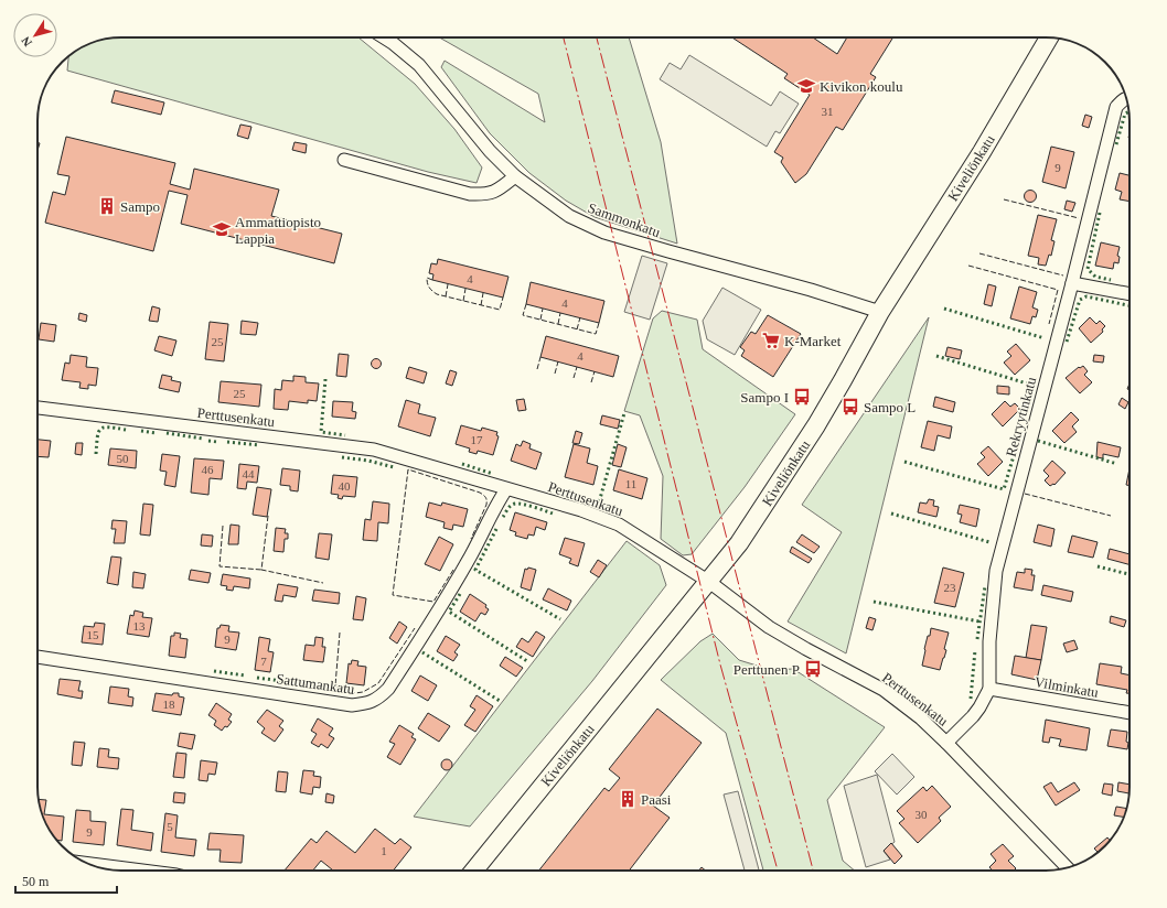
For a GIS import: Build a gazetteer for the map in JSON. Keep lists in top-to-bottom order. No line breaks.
{"streets":{"main road":["Kiveliönkatu"],"street":["Sammonkatu","Perttusenkatu","Rekryytinkatu","Sattumankatu","Vilminkatu"]},"crossings":[["Kiveliönkatu","Sammonkatu"],["Kiveliönkatu","Perttusenkatu"],["Perttusenkatu","Sattumankatu"],["Rekryytinkatu","Vilminkatu"]],"places":{"school or university":["Kivikon koulu","Ammattiopisto Lappia"],"building":["Sampo","Paasi"],"supermarket":["K-Market"],"bus stop":["Sampo I","Sampo L","Perttunen P"]},"house_numbers":["31","9","4","4","25","4","25","17","50","46","44","11","40","23","13","15","9","7","18","30","5","9","1"],"scale_bar":"50 m","north":"bottom left"}
